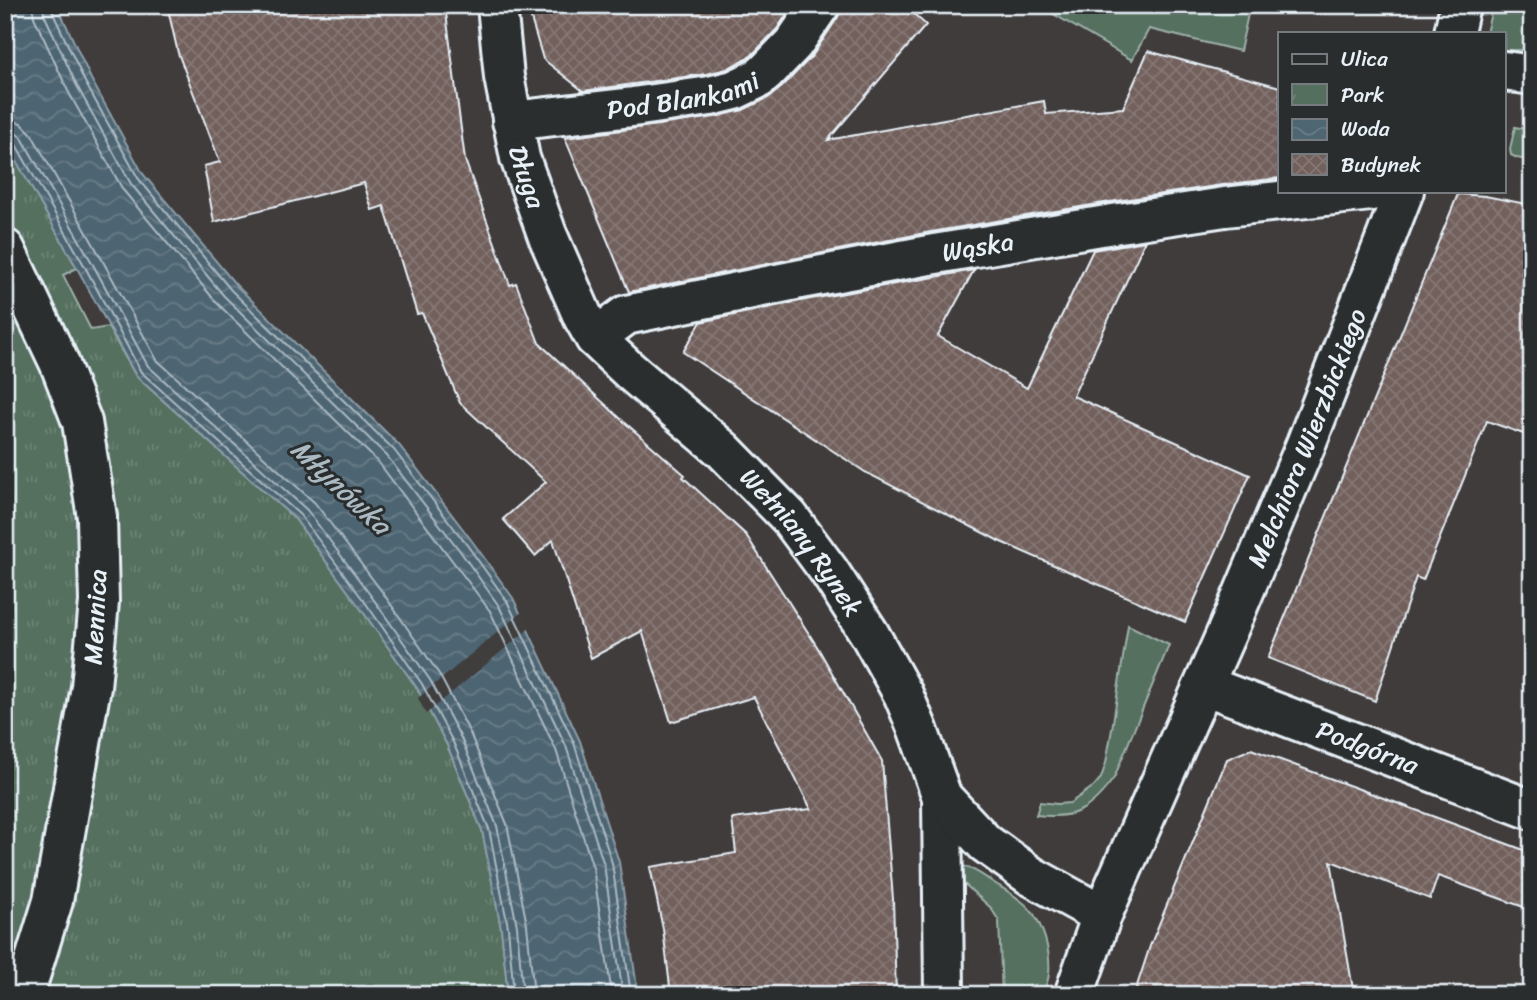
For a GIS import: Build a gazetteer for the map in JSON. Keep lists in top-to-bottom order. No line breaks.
{"streets":{"street":["Pod Blankami","Długa","Wąska","Melchiora Wierzbickiego","Wełniany Rynek","Mennica","Podgórna"]},"crossings":[["Pod Blankami","Długa"],["Długa","Wąska"],["Długa","Wełniany Rynek"],["Wąska","Wełniany Rynek"],["Melchiora Wierzbickiego","Podgórna"]],"water":["Młynówka"],"legend":["Ulica","Park","Woda","Budynek"]}
